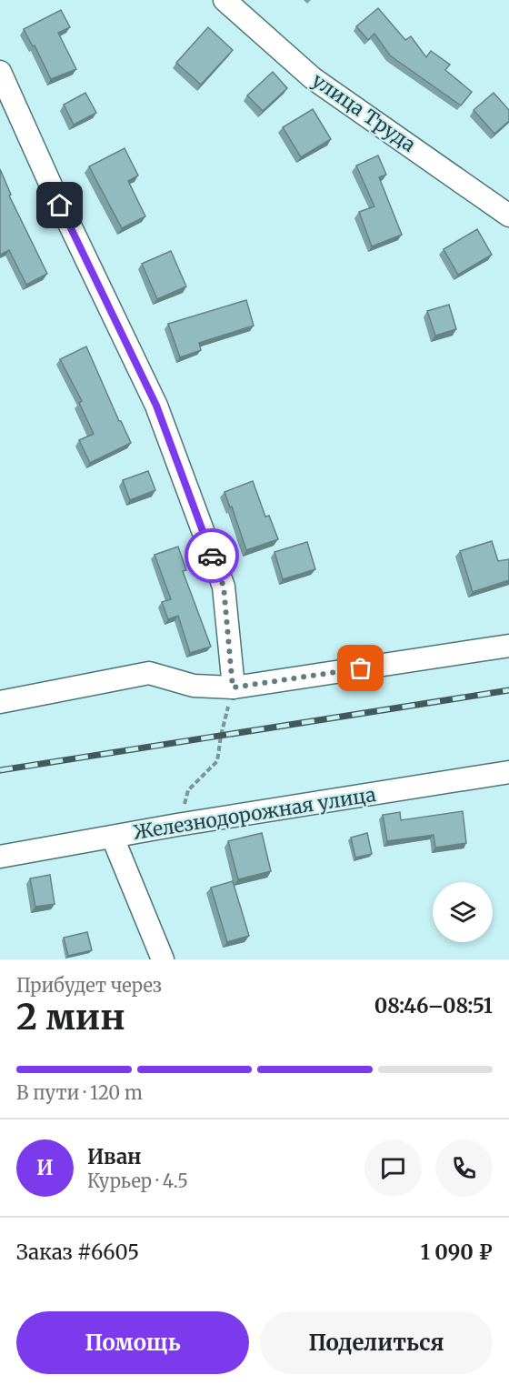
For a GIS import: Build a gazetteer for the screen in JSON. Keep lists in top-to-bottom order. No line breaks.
{"streets":{"street":["улица Труда","Железнодорожная улица"]},"page":{"heading":["2 мин","Прибудет через","08:46–08:51"],"panel":["Иван","Курьер · 4.5","Заказ #6605","1 090 ₽"],"bar":"В пути · 120 m","round":"И","buttons":["Помощь","Поделиться"]}}
